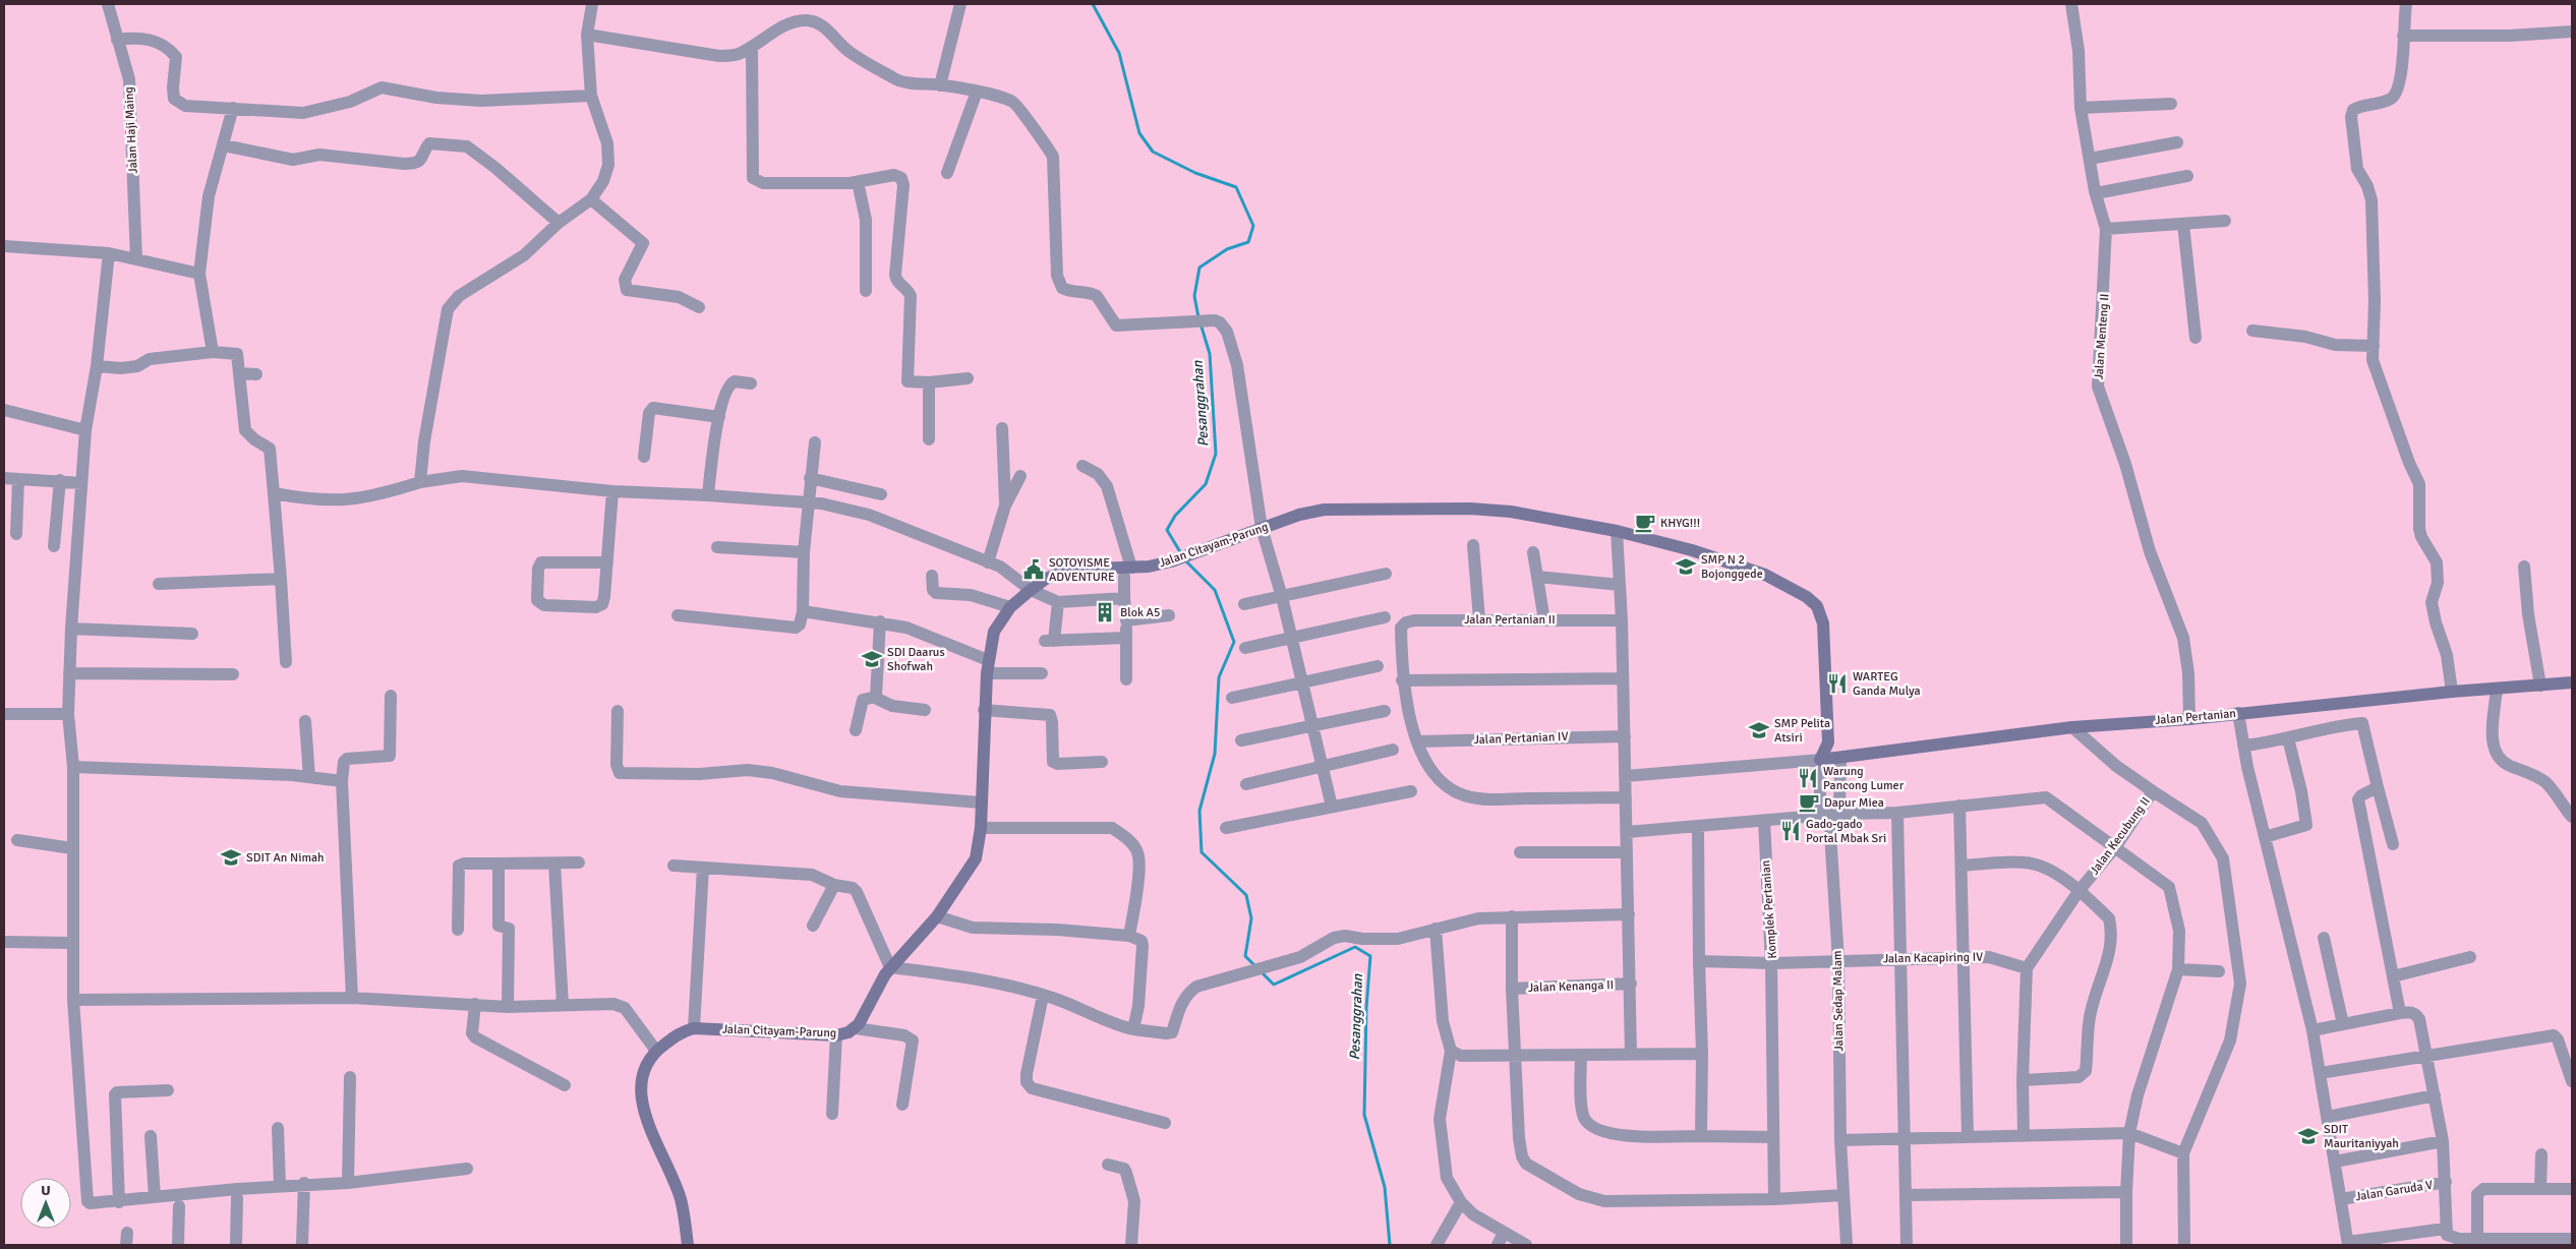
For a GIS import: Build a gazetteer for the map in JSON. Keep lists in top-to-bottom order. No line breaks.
{"streets":{"street":["Jalan Haji Maing","Jalan Menteng II","Jalan Citayam-Parung","Jalan Pertanian II","Jalan Pertanian","Jalan Pertanian IV","Jalan Kecubung II","Komplek Pertanian","Jalan Kacapiring IV","Jalan Kenanga II","Jalan Sedap Malam","Jalan Garuda V"]},"crossings":[["Jalan Menteng II","Jalan Pertanian"],["Jalan Citayam-Parung","Jalan Pertanian"],["Jalan Pertanian","Jalan Sedap Malam"],["Jalan Kecubung II","Jalan Kacapiring IV"],["Komplek Pertanian","Jalan Kacapiring IV"],["Komplek Pertanian","Jalan Sedap Malam"],["Jalan Kacapiring IV","Jalan Sedap Malam"]],"water":["Pesanggrahan"],"places":{"cafe":["KHYG!!!","Dapur Miea"],"school or university":["SMP N 2 Bojonggede","SDI Daarus Shofwah","SMP Pelita Atsiri","SDIT An Nimah","SDIT Mauritaniyyah"],"public building":["SOTOYISME ADVENTURE"],"building":["Blok A5"],"restaurant":["WARTEG Ganda Mulya","Warung Pancong Lumer","Gado-gado Portal Mbak Sri"]},"north":"top"}
